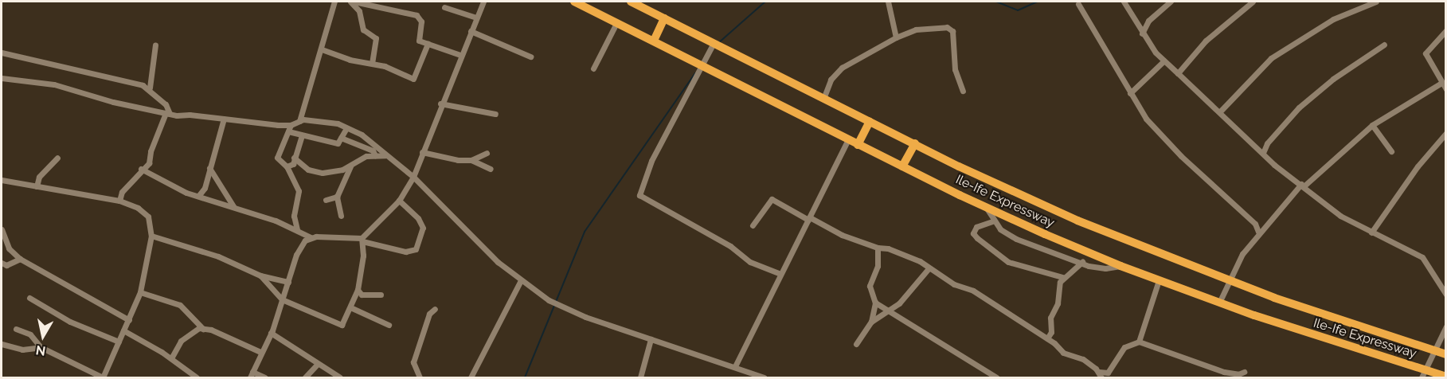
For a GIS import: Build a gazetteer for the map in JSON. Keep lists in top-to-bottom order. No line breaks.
{"streets":{"highway":["Ile-Ife Expressway"]},"north":"bottom"}
